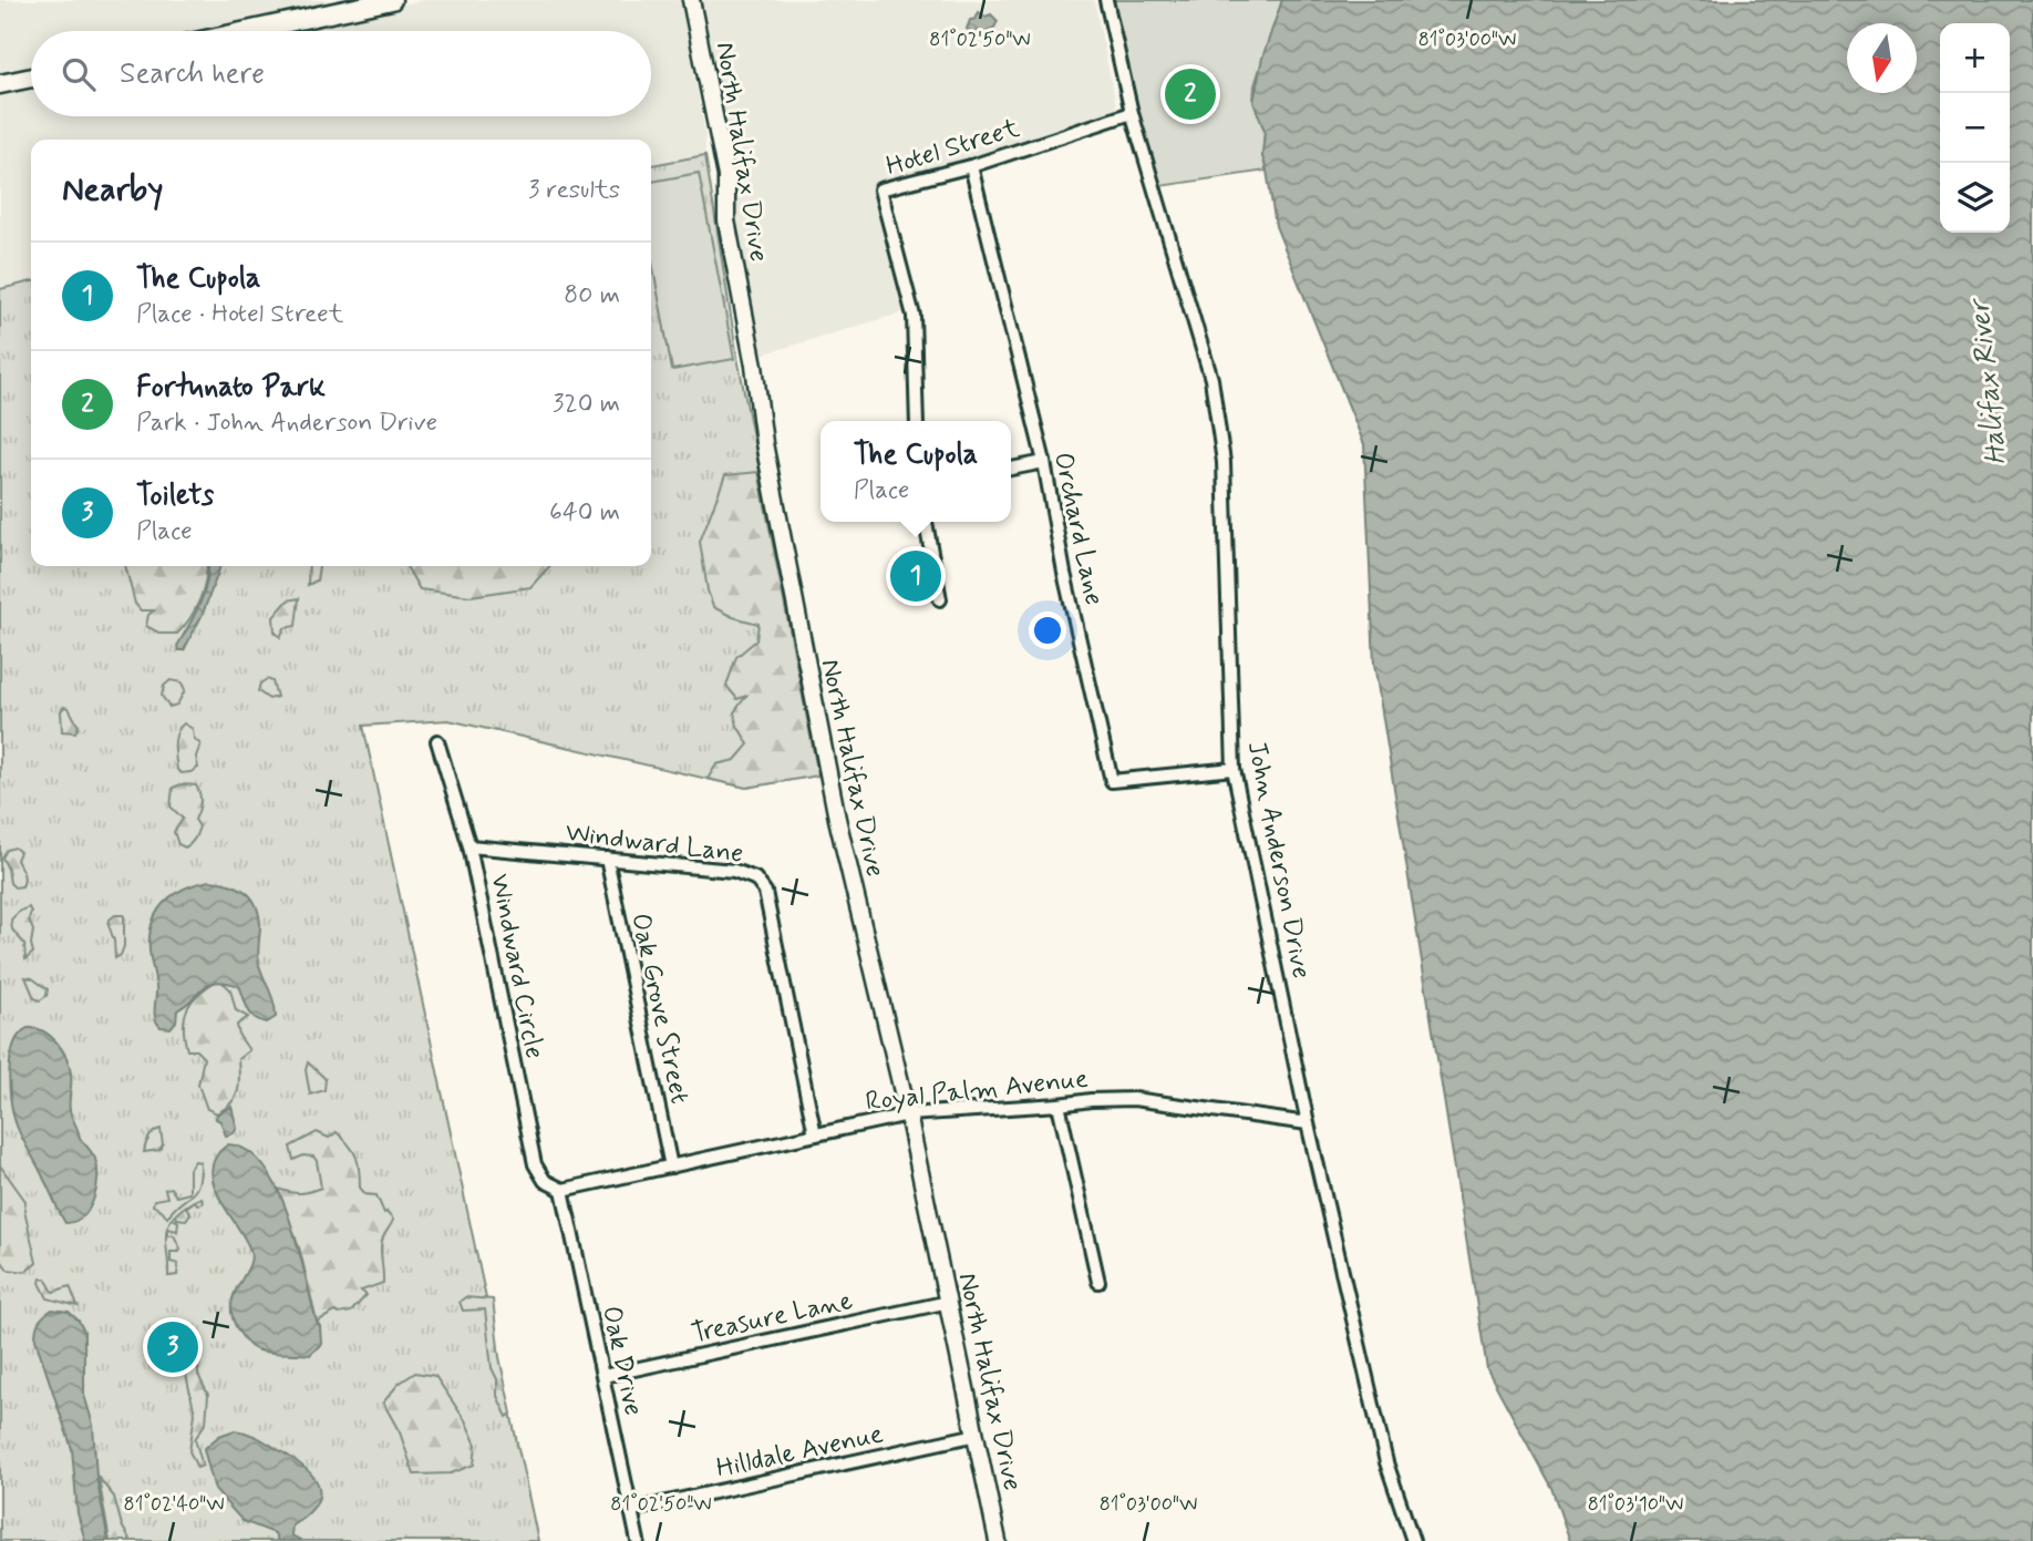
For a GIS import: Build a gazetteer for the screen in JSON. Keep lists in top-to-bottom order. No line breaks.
{"streets":{"street":["Hotel Street","North Halifax Drive","Orchard Lane","Windward Lane","John Anderson Drive","Windward Circle","Oak Grove Street","Royal Palm Avenue","Treasure Lane","Oak Drive","Hilldale Avenue"]},"crossings":[["Hotel Street","Orchard Lane"],["Hotel Street","John Anderson Drive"],["North Halifax Drive","Royal Palm Avenue"],["North Halifax Drive","Treasure Lane"],["North Halifax Drive","Hilldale Avenue"],["Orchard Lane","John Anderson Drive"],["Windward Lane","Windward Circle"],["Windward Lane","Oak Grove Street"],["Windward Lane","Royal Palm Avenue"],["John Anderson Drive","Royal Palm Avenue"],["Windward Circle","Royal Palm Avenue"],["Windward Circle","Oak Drive"],["Oak Grove Street","Royal Palm Avenue"],["Royal Palm Avenue","Oak Drive"],["Treasure Lane","Oak Drive"],["Oak Drive","Hilldale Avenue"]],"water":["Halifax River"],"north":"bottom","page":{"map_buttons":["+","−"],"search":"Search here","pins":["2","1","3"],"heading":["Nearby","3 results"],"list":[{"mark":"1","name":"The Cupola","note":"Place · Hotel Street","value":"80 m"},{"mark":"2","name":"Fortunato Park","note":"Park · John Anderson Drive","value":"320 m"},{"mark":"3","name":"Toilets","note":"Place","value":"640 m"}],"popup":["The Cupola","Place"]},"coordinates":["81°02'50\"W","81°03'00\"W","81°02'40\"W","81°03'10\"W"]}
